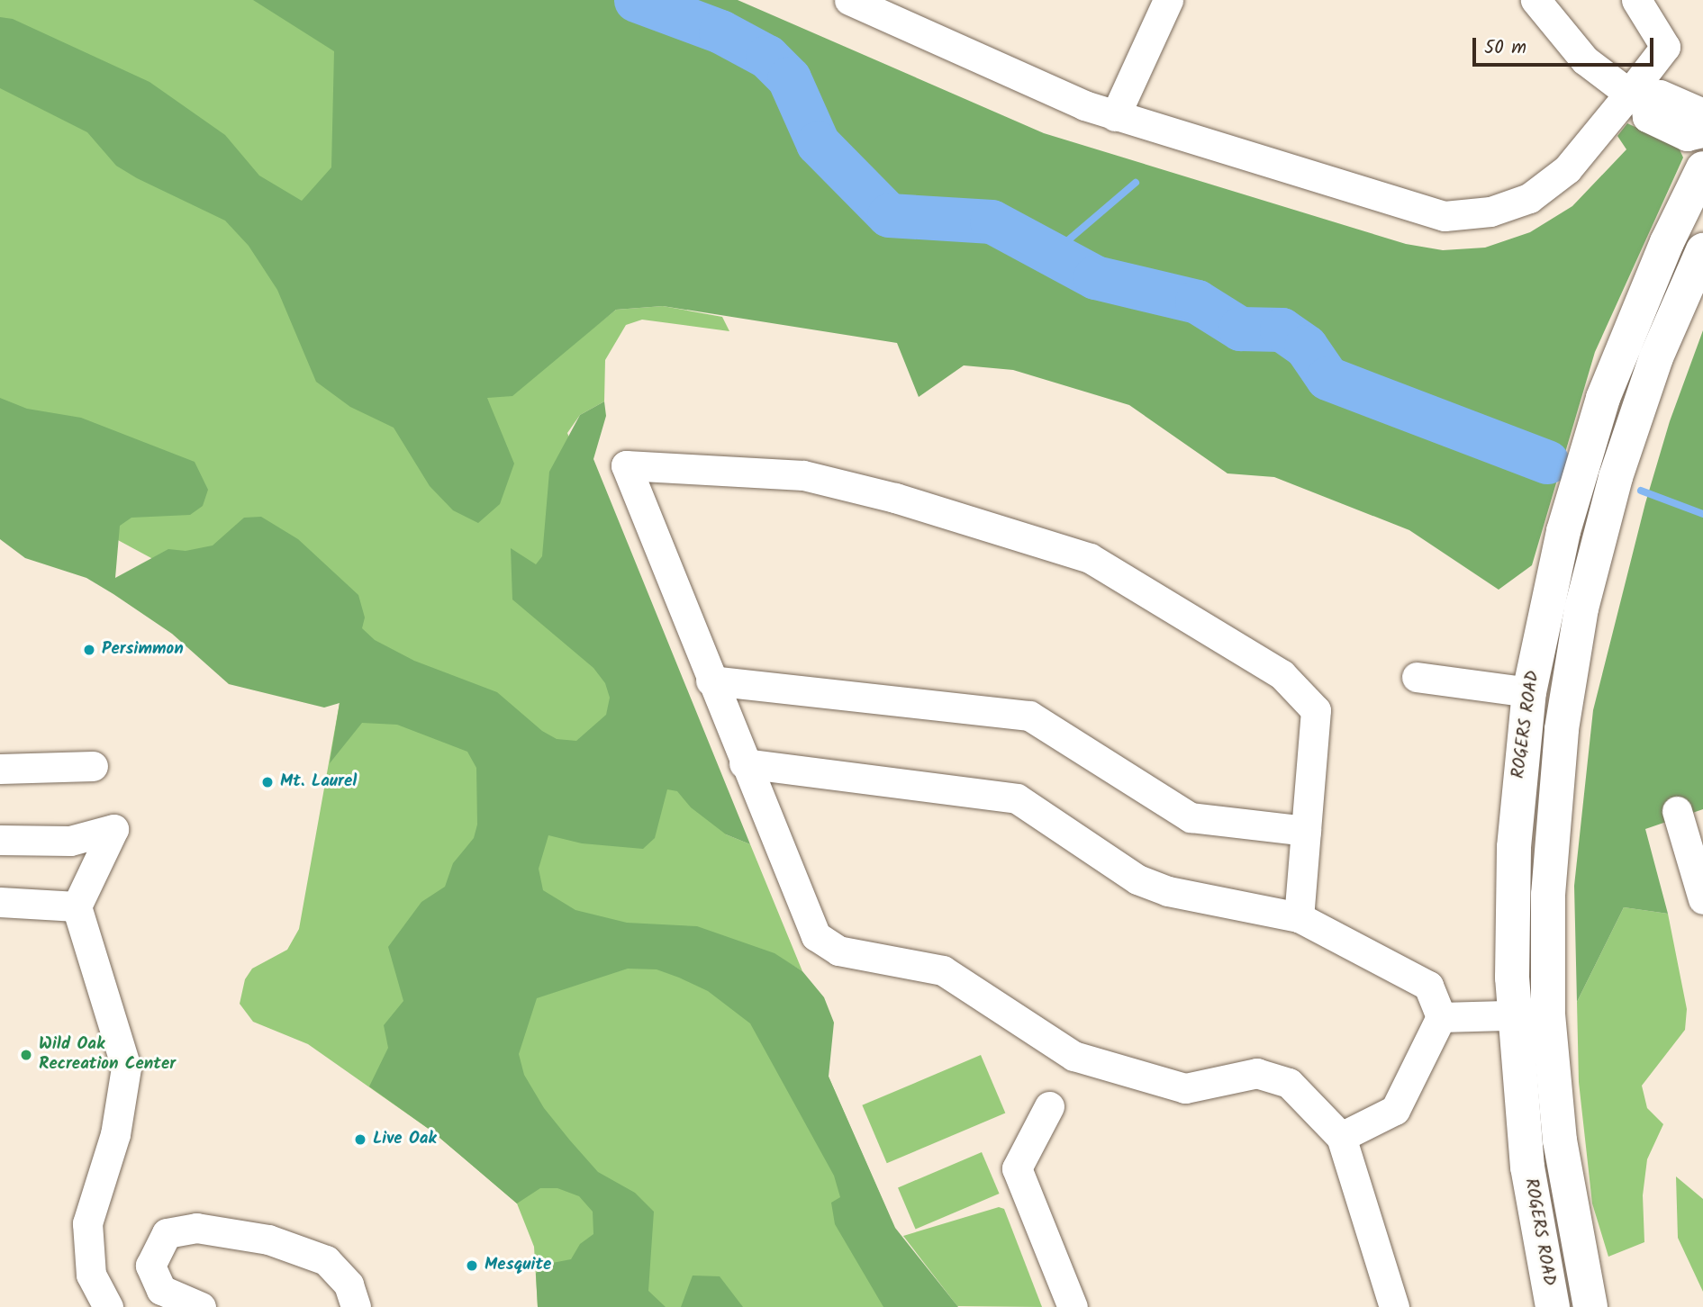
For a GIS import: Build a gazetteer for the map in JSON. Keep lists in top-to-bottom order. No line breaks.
{"streets":{"main road":["ROGERS ROAD"]},"places":["Persimmon","Mt. Laurel","Wild Oak Recreation Center","Live Oak","Mesquite"],"scale_bar":"50 m"}
